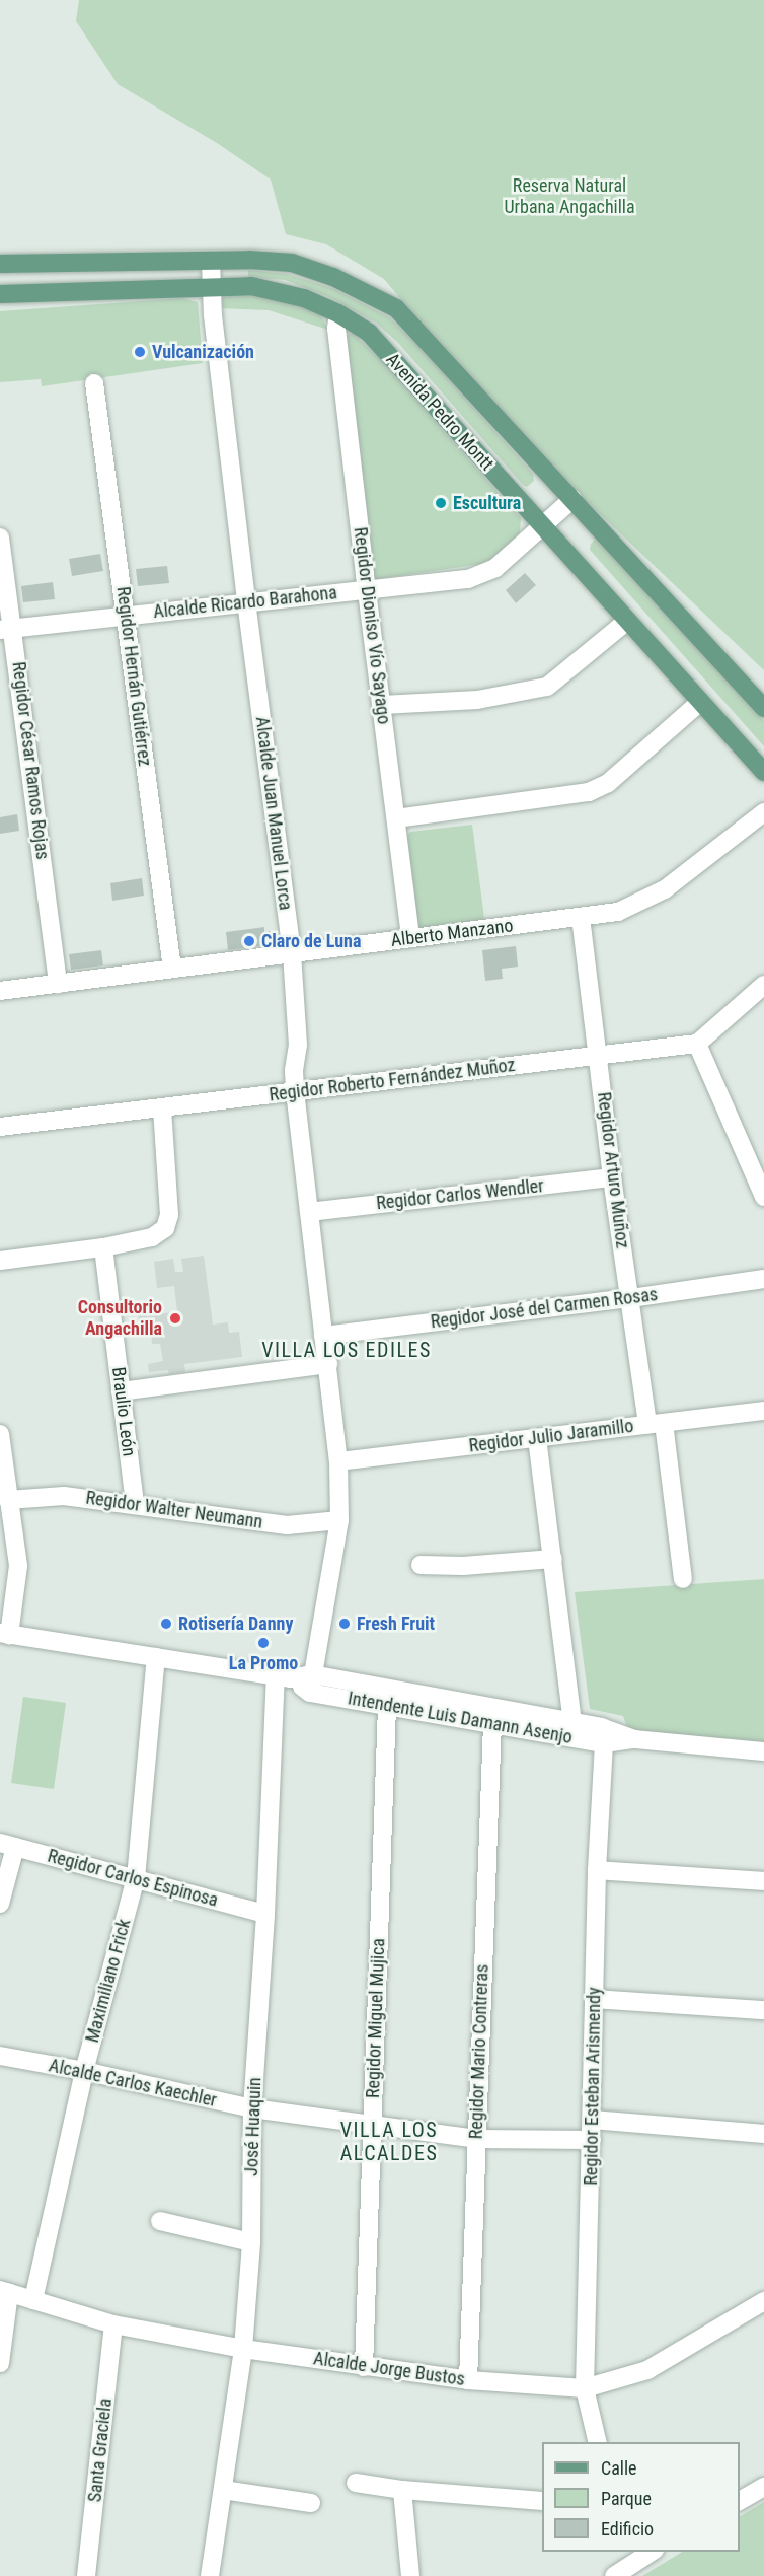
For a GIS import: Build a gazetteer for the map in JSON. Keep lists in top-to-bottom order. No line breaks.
{"streets":{"main road":["Avenida Pedro Montt"],"street":["Alcalde Ricardo Barahona","Regidor Dioniso Vío Sayago","Regidor Hernán Gutiérrez","Regidor César Ramos Rojas","Alcalde Juan Manuel Lorca","Alberto Manzano","Regidor Roberto Fernández Muñoz","Regidor Arturo Muñoz","Regidor Carlos Wendler","Regidor José del Carmen Rosas","Braulio León","Regidor Julio Jaramillo","Regidor Walter Neumann","Intendente Luis Damann Asenjo","Regidor Carlos Espinosa","Maximiliano Frick","Regidor Miguel Mujica","Regidor Mario Contreras","Alcalde Carlos Kaechler","Regidor Esteban Arismendy","José Huaquin","Alcalde Jorge Bustos","Santa Graciela"]},"crossings":[["Avenida Pedro Montt","Alcalde Ricardo Barahona"],["Avenida Pedro Montt","Regidor Dioniso Vío Sayago"],["Avenida Pedro Montt","Alcalde Juan Manuel Lorca"],["Alcalde Ricardo Barahona","Regidor Dioniso Vío Sayago"],["Alcalde Ricardo Barahona","Regidor Hernán Gutiérrez"],["Alcalde Ricardo Barahona","Regidor César Ramos Rojas"],["Alcalde Ricardo Barahona","Alcalde Juan Manuel Lorca"],["Regidor Dioniso Vío Sayago","Alberto Manzano"],["Regidor Hernán Gutiérrez","Alberto Manzano"],["Regidor César Ramos Rojas","Alberto Manzano"],["Alcalde Juan Manuel Lorca","Alberto Manzano"],["Alcalde Juan Manuel Lorca","Regidor Roberto Fernández Muñoz"],["Alcalde Juan Manuel Lorca","Regidor Carlos Wendler"],["Alcalde Juan Manuel Lorca","Regidor José del Carmen Rosas"],["Alcalde Juan Manuel Lorca","Regidor Julio Jaramillo"],["Alcalde Juan Manuel Lorca","Regidor Walter Neumann"],["Alcalde Juan Manuel Lorca","Intendente Luis Damann Asenjo"],["Alberto Manzano","Regidor Arturo Muñoz"],["Regidor Roberto Fernández Muñoz","Regidor Arturo Muñoz"],["Regidor Arturo Muñoz","Regidor Carlos Wendler"],["Regidor Arturo Muñoz","Regidor José del Carmen Rosas"],["Regidor Arturo Muñoz","Regidor Julio Jaramillo"],["Braulio León","Regidor Walter Neumann"],["Intendente Luis Damann Asenjo","Maximiliano Frick"],["Intendente Luis Damann Asenjo","Regidor Miguel Mujica"],["Intendente Luis Damann Asenjo","Regidor Mario Contreras"],["Intendente Luis Damann Asenjo","Regidor Esteban Arismendy"],["Intendente Luis Damann Asenjo","José Huaquin"],["Regidor Carlos Espinosa","Maximiliano Frick"],["Regidor Carlos Espinosa","José Huaquin"],["Maximiliano Frick","Alcalde Carlos Kaechler"],["Maximiliano Frick","Alcalde Jorge Bustos"],["Regidor Miguel Mujica","Alcalde Carlos Kaechler"],["Regidor Miguel Mujica","Alcalde Jorge Bustos"],["Regidor Mario Contreras","Alcalde Carlos Kaechler"],["Regidor Mario Contreras","Alcalde Jorge Bustos"],["Alcalde Carlos Kaechler","Regidor Esteban Arismendy"],["Alcalde Carlos Kaechler","José Huaquin"],["Regidor Esteban Arismendy","Alcalde Jorge Bustos"],["José Huaquin","Alcalde Jorge Bustos"],["Alcalde Jorge Bustos","Santa Graciela"]],"districts":["VILLA LOS EDILES","VILLA LOS ALCALDES"],"parks":["Reserva Natural Urbana Angachilla"],"places":["Vulcanización","Escultura","Claro de Luna","Consultorio Angachilla","Rotisería Danny","Fresh Fruit","La Promo"],"legend":["Calle","Parque","Edificio"]}
